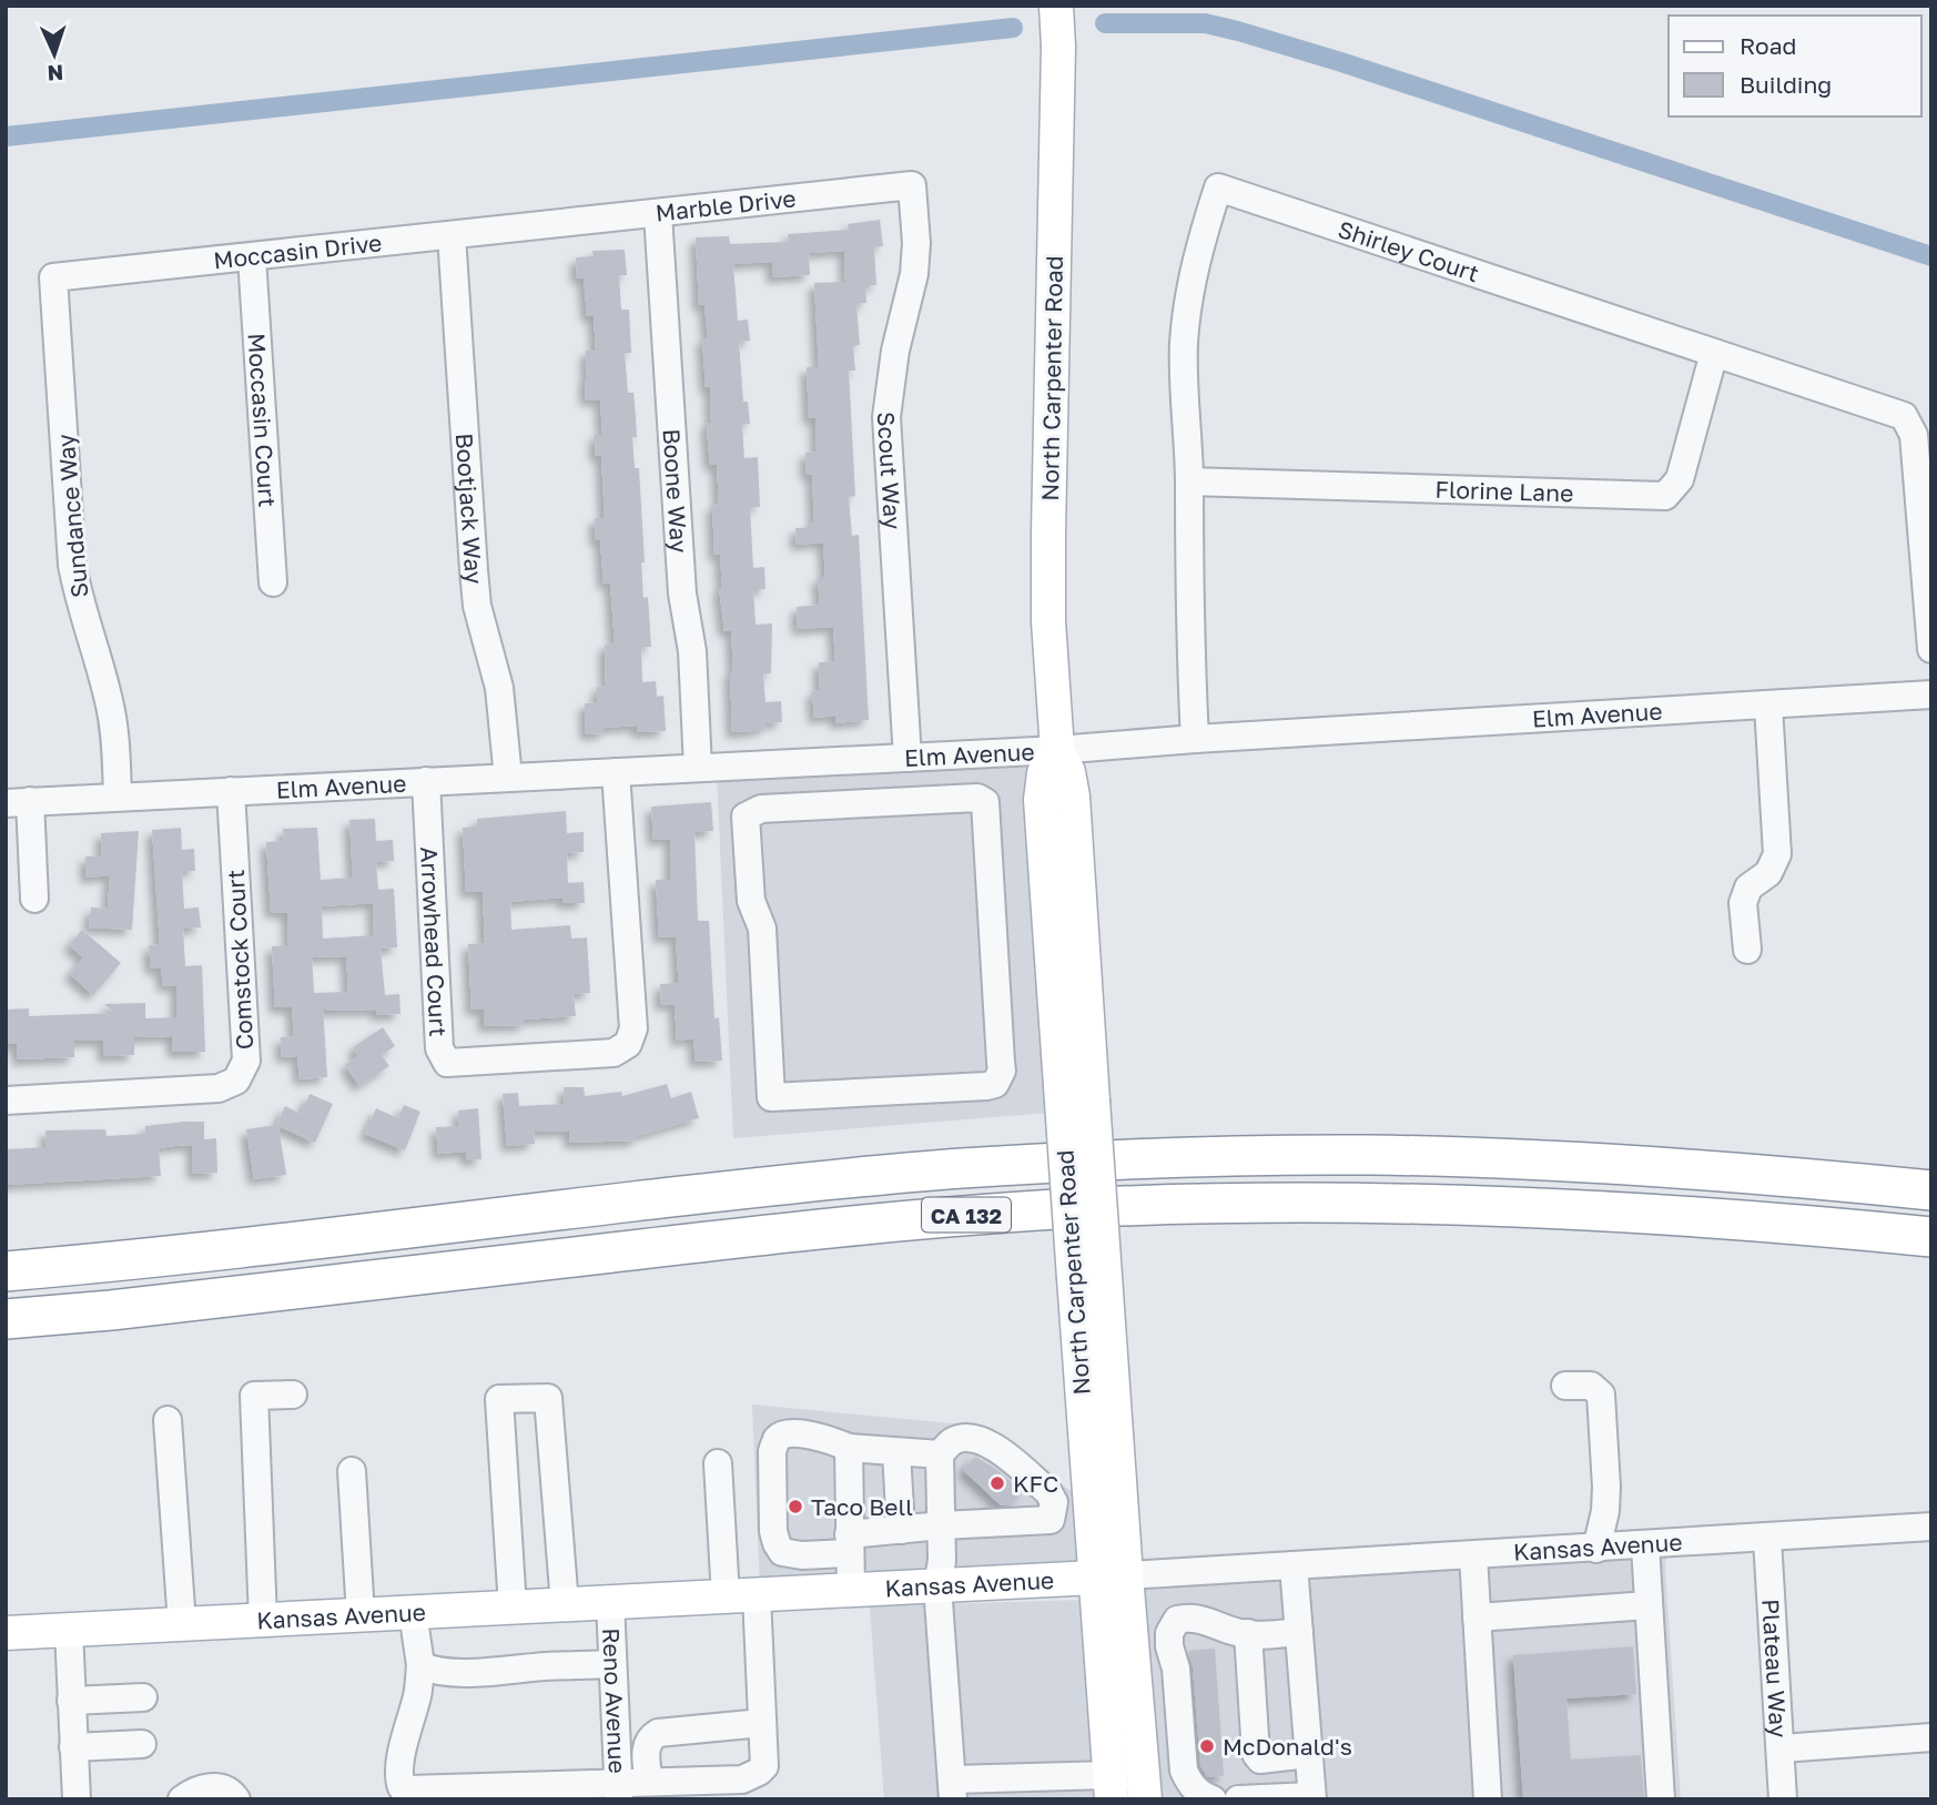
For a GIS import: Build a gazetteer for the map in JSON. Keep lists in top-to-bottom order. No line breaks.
{"streets":{"highway":["CA 132"],"main road":["North Carpenter Road","Kansas Avenue"],"street":["Marble Drive","Moccasin Drive","Shirley Court","Moccasin Court","Scout Way","Boone Way","Florine Lane","Bootjack Way","Sundance Way","Elm Avenue","Arrowhead Court","Comstock Court","Plateau Way","Reno Avenue"]},"crossings":[["Marble Drive","Moccasin Drive"],["Marble Drive","Scout Way"],["Marble Drive","Boone Way"],["Moccasin Drive","Moccasin Court"],["Moccasin Drive","Bootjack Way"],["Moccasin Drive","Sundance Way"],["Shirley Court","Florine Lane"],["Shirley Court","Elm Avenue"],["North Carpenter Road","Elm Avenue"],["North Carpenter Road","Kansas Avenue"],["Scout Way","Elm Avenue"],["Boone Way","Elm Avenue"],["Bootjack Way","Elm Avenue"],["Sundance Way","Elm Avenue"],["Elm Avenue","Arrowhead Court"],["Elm Avenue","Comstock Court"],["Kansas Avenue","Plateau Way"],["Kansas Avenue","Reno Avenue"]],"places":["KFC","Taco Bell","McDonald's"],"legend":["Road","Building"],"north":"bottom"}
